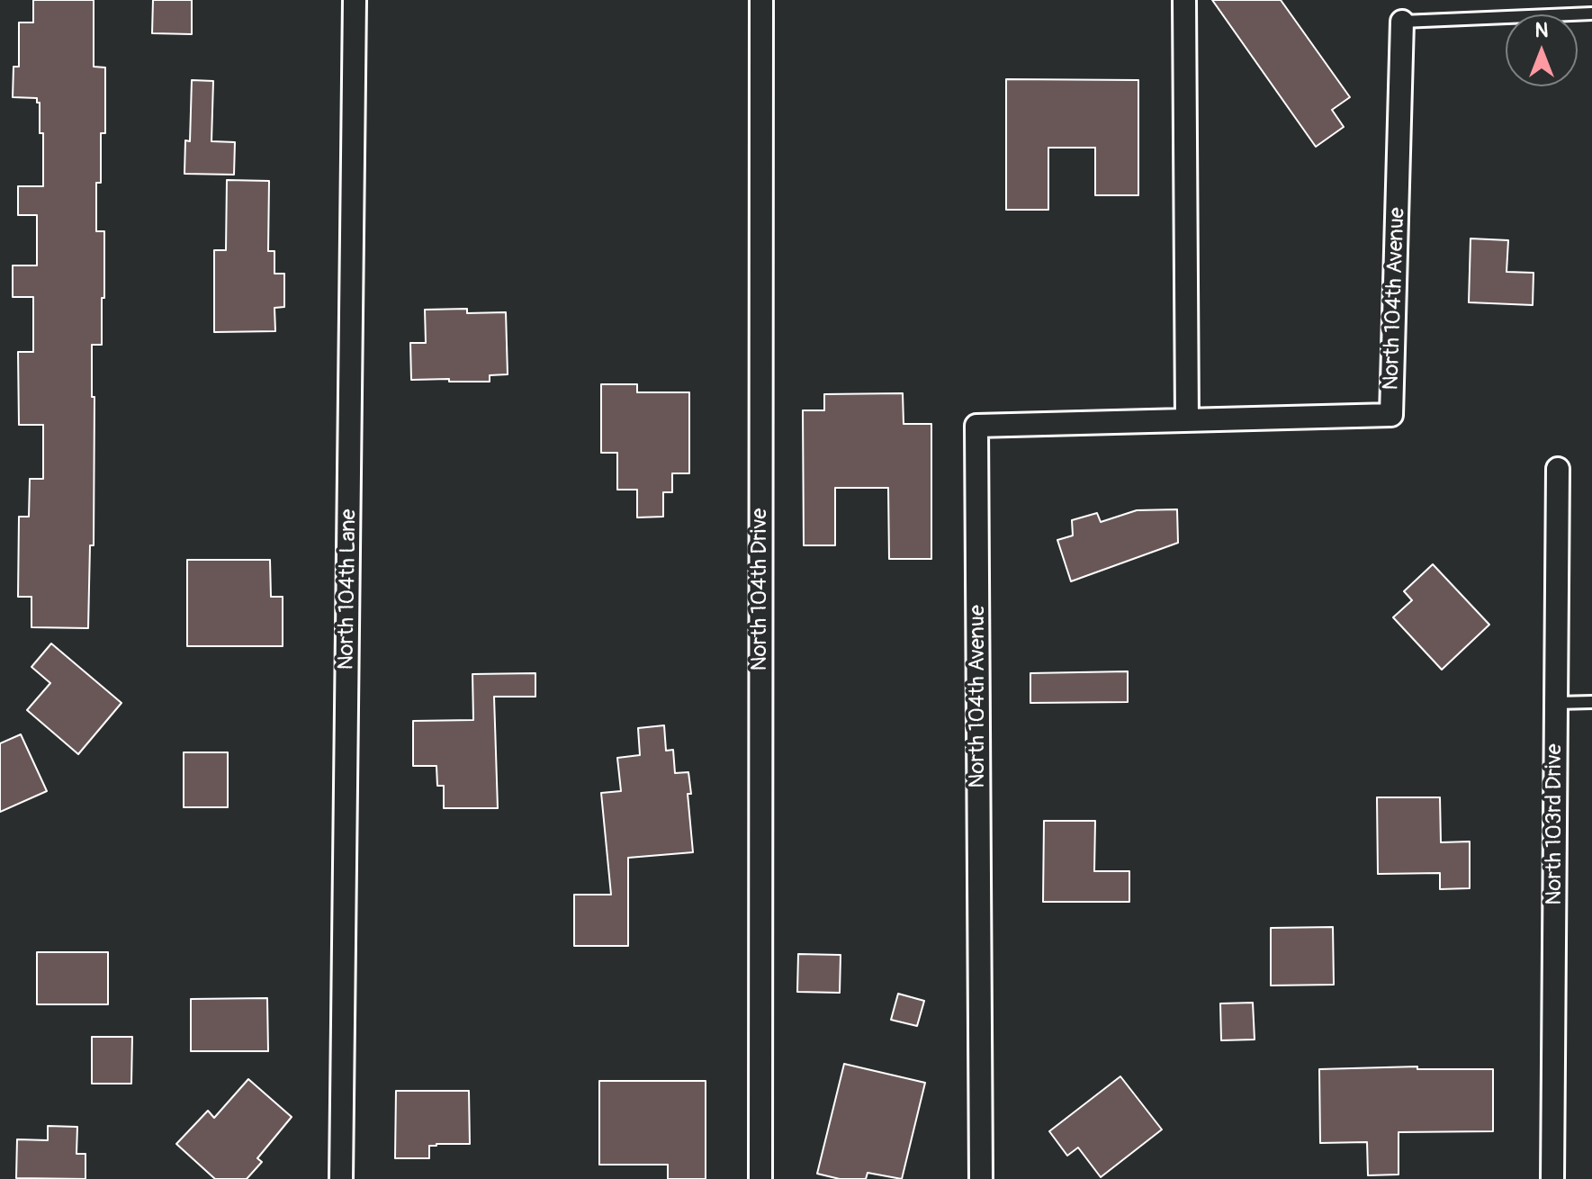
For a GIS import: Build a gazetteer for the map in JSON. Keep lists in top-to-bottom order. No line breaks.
{"streets":{"street":["North 104th Avenue","North 104th Lane","North 104th Drive","North 103rd Drive"]},"north":"top"}
